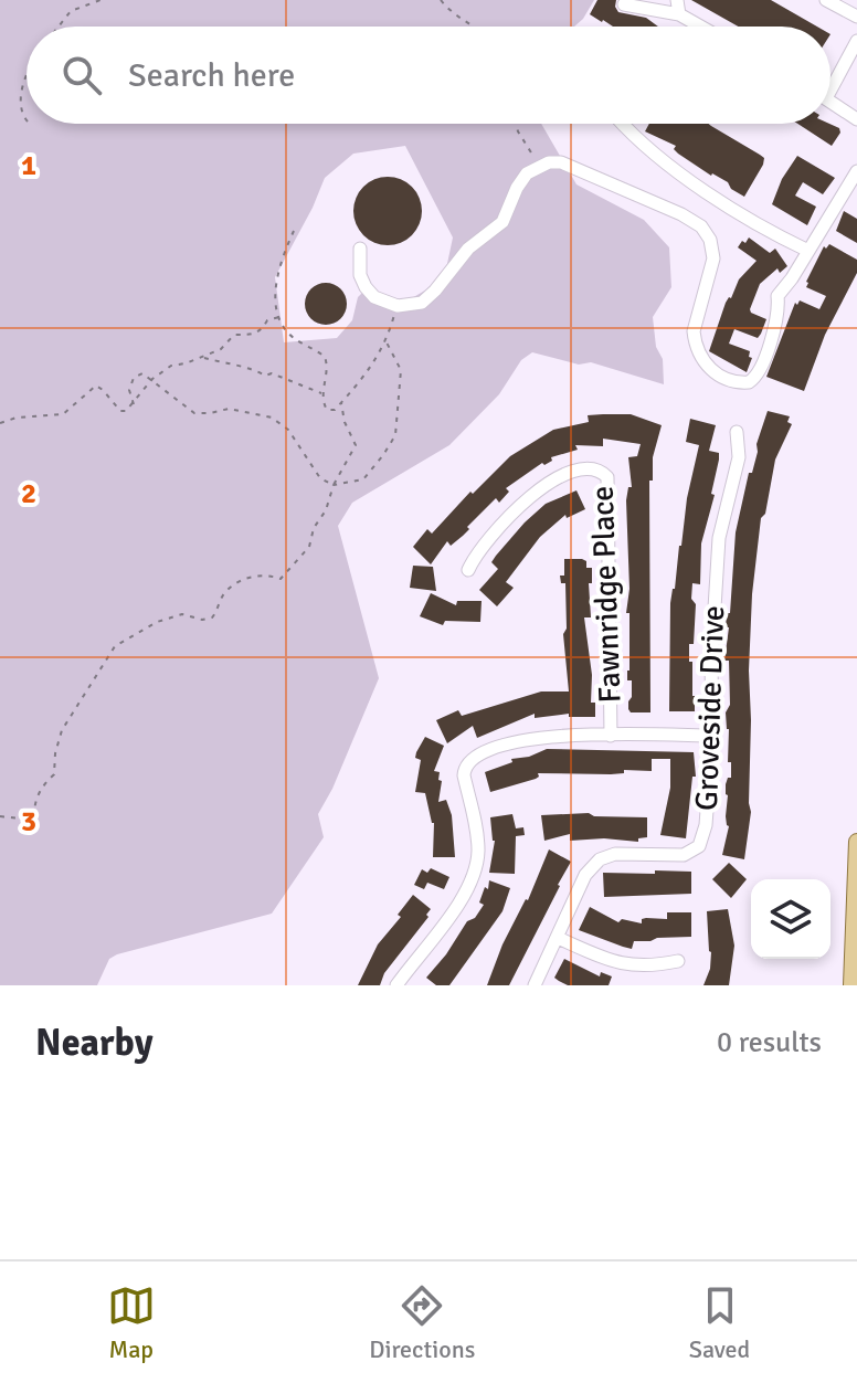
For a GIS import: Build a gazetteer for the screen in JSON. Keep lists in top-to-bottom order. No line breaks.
{"streets":{"street":["Fawnridge Place","Groveside Drive"]},"page":{"search":"Search here","heading":["Nearby","0 results"],"nav":["Map","Directions","Saved"]},"grid":{"rows":["1","2","3"]}}
